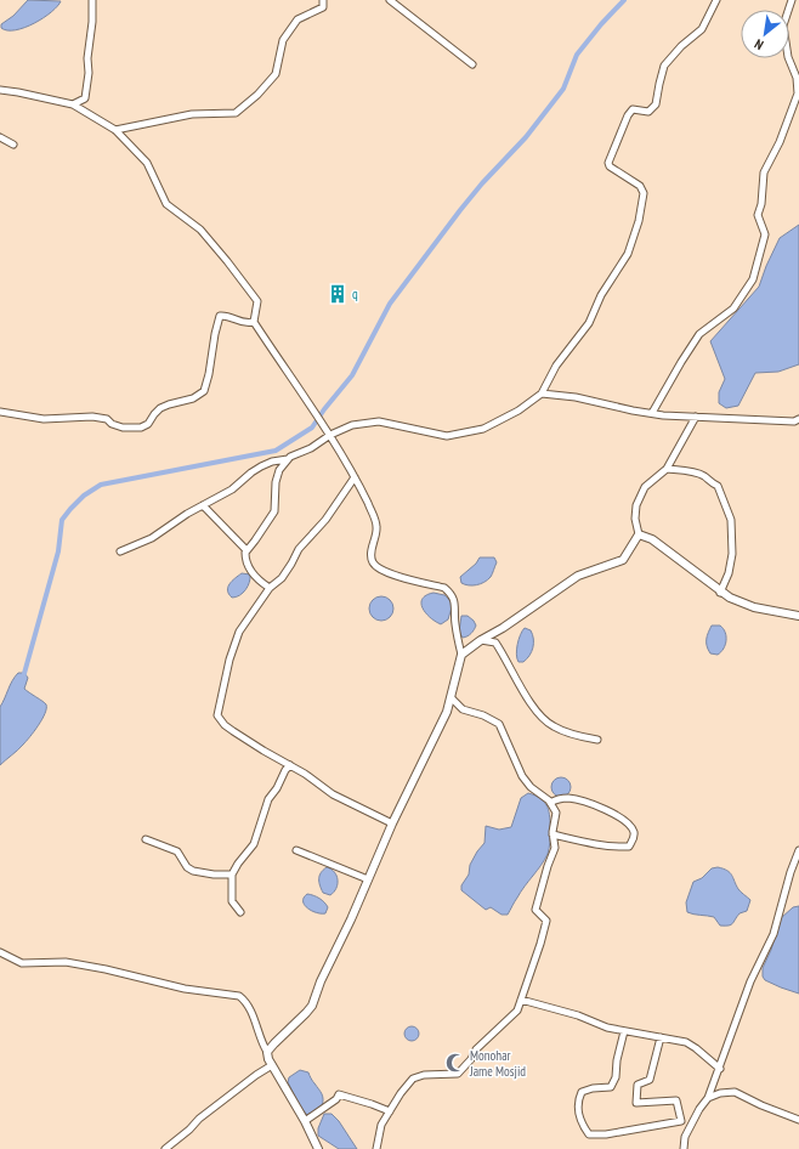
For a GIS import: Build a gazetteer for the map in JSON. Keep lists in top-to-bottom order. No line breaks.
{"places":{"building":["q"],"mosque":["Monohar Jame Mosjid"]},"north":"bottom left"}
